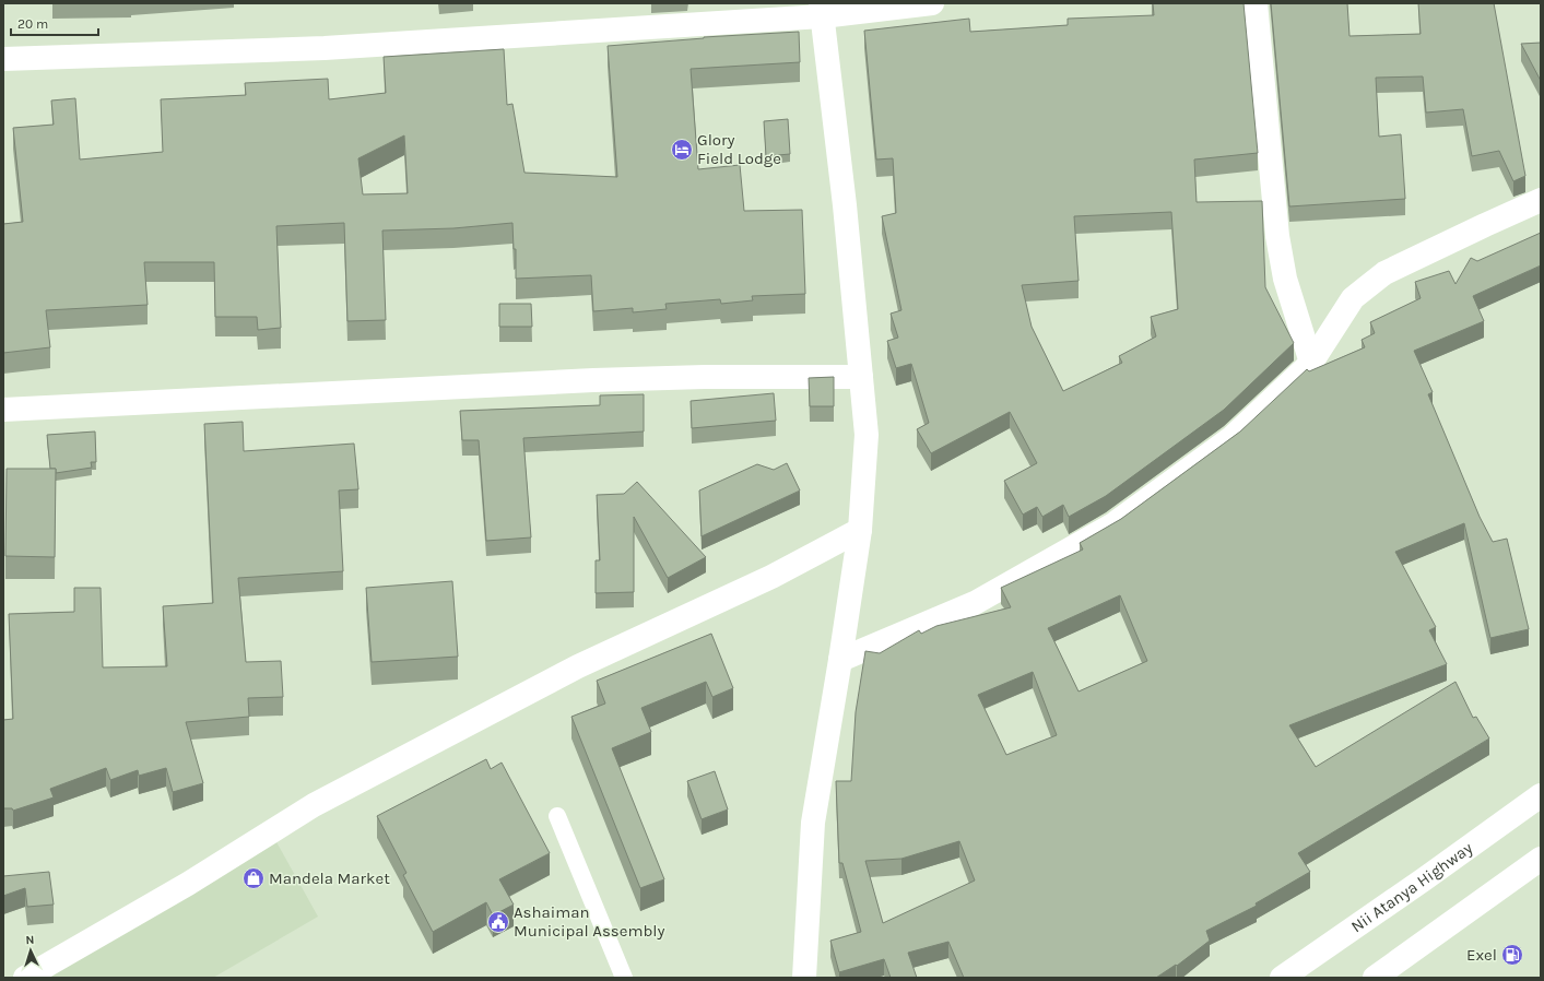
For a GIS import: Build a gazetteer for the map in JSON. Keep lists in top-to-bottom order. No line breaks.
{"streets":{"street":["Nii Atanya Highway"]},"places":{"hotel":["Glory Field Lodge"],"shop":["Mandela Market"],"public building":["Ashaiman Municipal Assembly"],"fuel station":["Exel"]},"scale_bar":"20 m","north":"top"}
